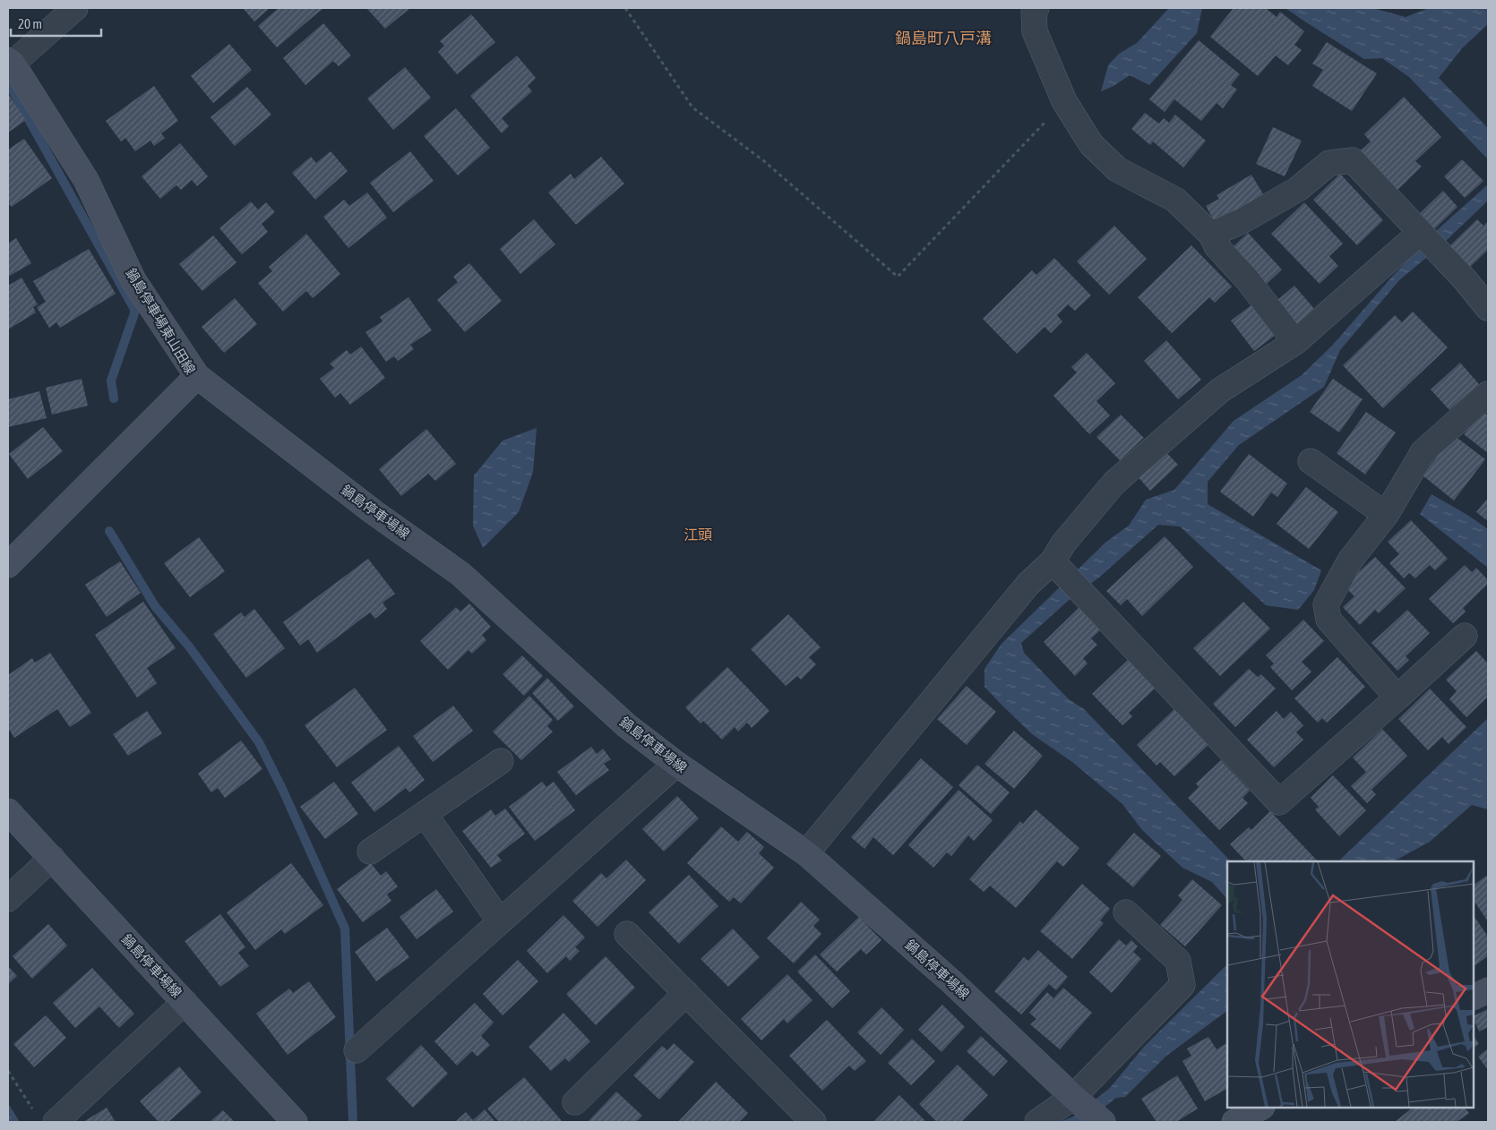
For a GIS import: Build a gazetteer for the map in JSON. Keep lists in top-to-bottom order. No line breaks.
{"streets":{"main road":["鍋島停車場東山田線","鍋島停車場線"]},"crossings":[["鍋島停車場東山田線","鍋島停車場線"]],"districts":["鍋島町八戸溝","江頭"],"scale_bar":"20 m"}
